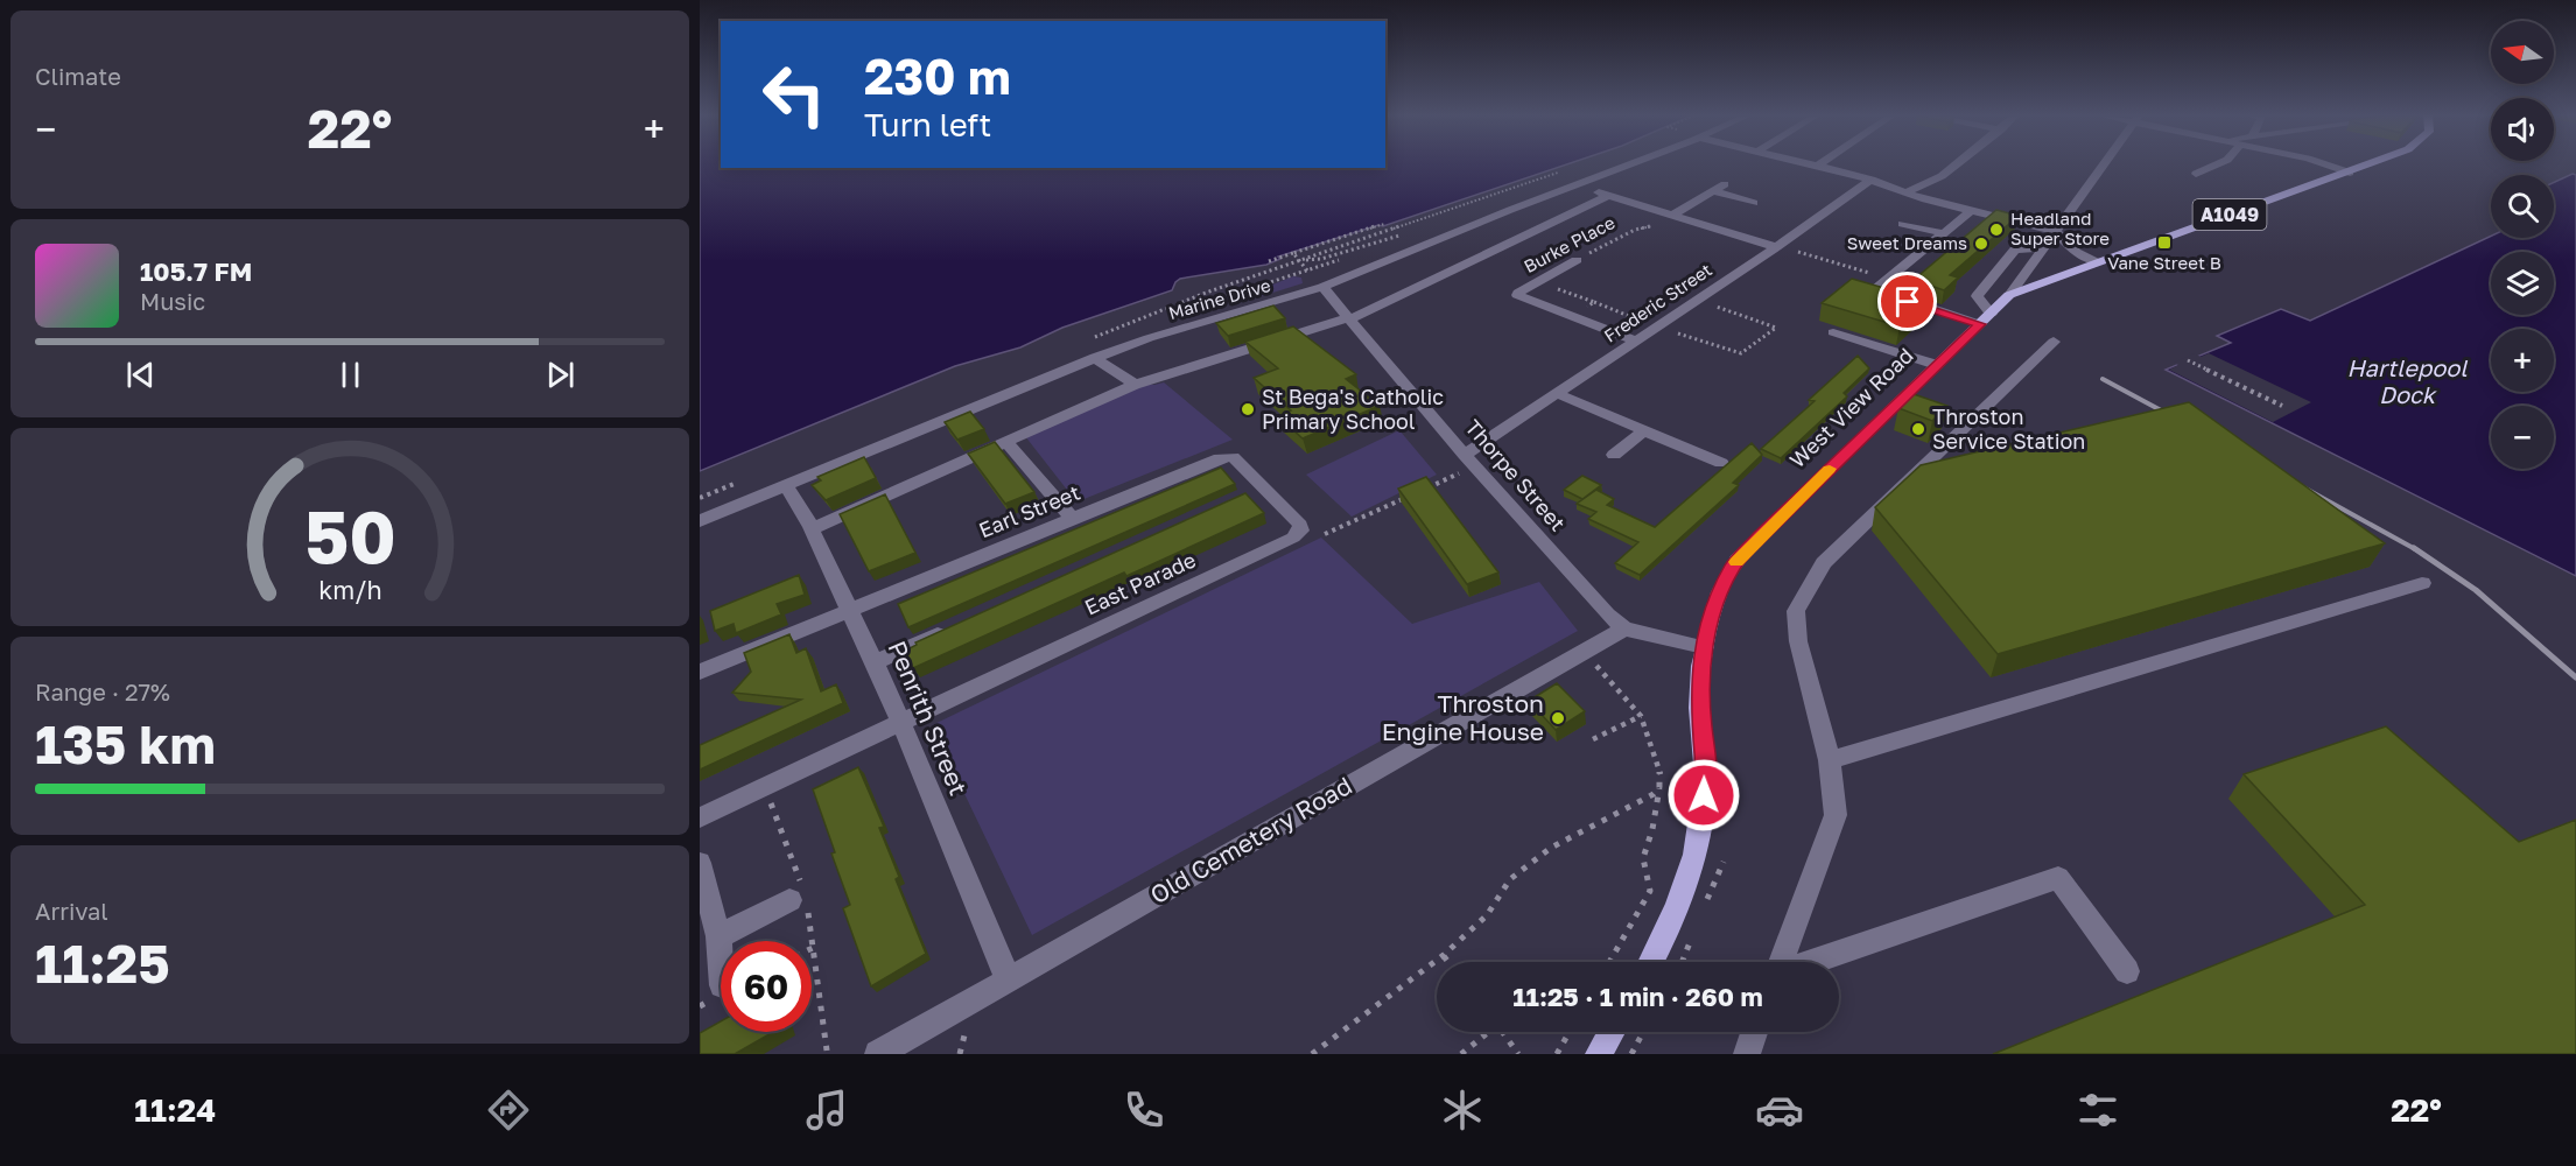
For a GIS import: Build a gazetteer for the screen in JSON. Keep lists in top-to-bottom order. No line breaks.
{"streets":{"main road":["A1049","West View Road"],"street":["Burke Place","Marine Drive","Frederic Street","Thorpe Street","Earl Street","East Parade","Penrith Street","Old Cemetery Road"]},"crossings":[["Burke Place","Frederic Street"],["Marine Drive","Thorpe Street"],["Marine Drive","Penrith Street"],["Frederic Street","Thorpe Street"],["West View Road","Thorpe Street"],["Thorpe Street","Old Cemetery Road"],["Earl Street","East Parade"],["Earl Street","Penrith Street"],["East Parade","Penrith Street"],["Penrith Street","Old Cemetery Road"]],"water":["Hartlepool Dock"],"places":{"other":["Headland Super Store","Sweet Dreams","St Bega's Catholic Primary School","Throston Service Station","Throston Engine House"],"transit":["Vane Street B"]},"north":"left","page":{"tile":["Climate",["Range · 27%","135 km"],["Arrival","11:25"]],"map_buttons":["+","−"],"turn":["230 m","Turn left"],"heat":["−","22°","+"],"song":["105.7 FM","Music"],"limit":"60","trip":"11:25 · 1 min · 260 m","tabs":["11:24","22°"],"gauge":["50","km/h"]}}
